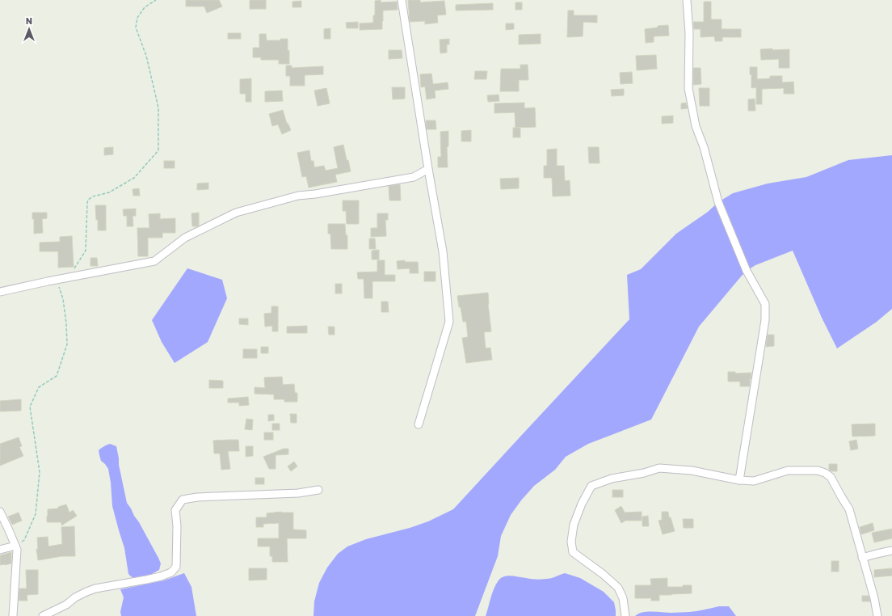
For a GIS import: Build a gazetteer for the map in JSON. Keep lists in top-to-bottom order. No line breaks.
{"north":"top"}
